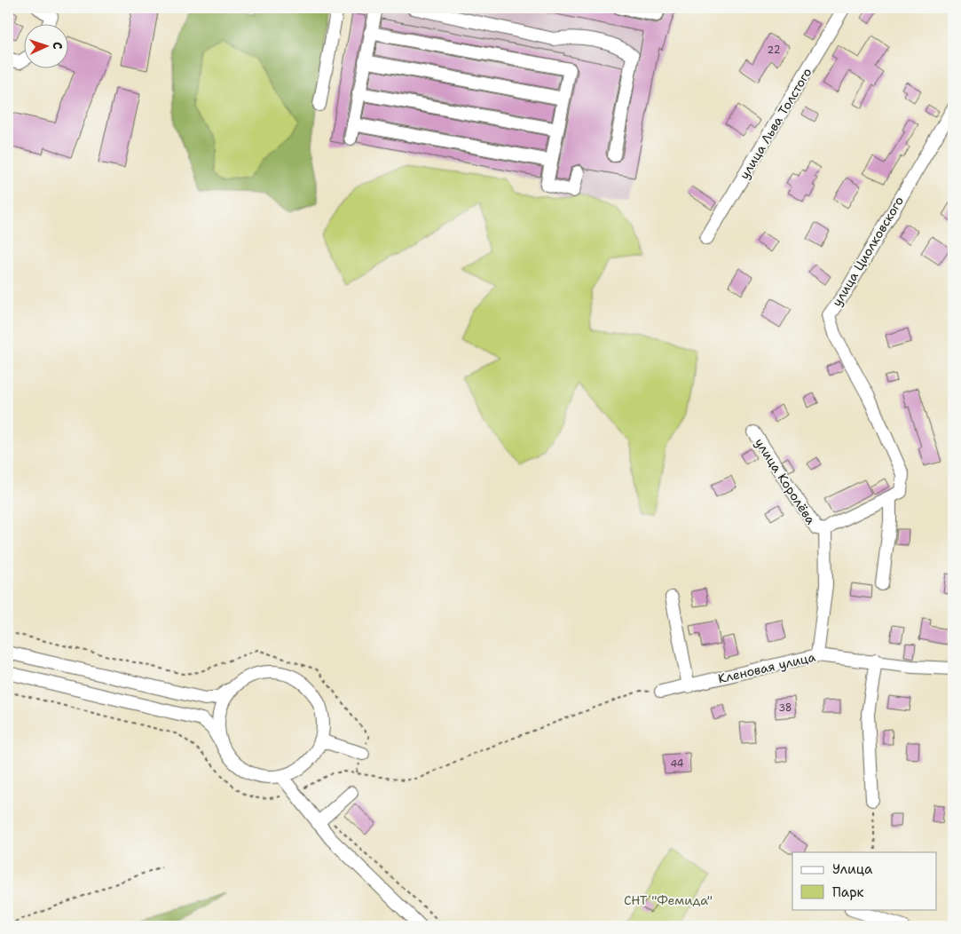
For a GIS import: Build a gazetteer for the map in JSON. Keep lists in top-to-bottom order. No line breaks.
{"streets":{"street":["улица Льва Толстого","улица Циолковского","улица Королёва","Кленовая улица"]},"crossings":[["улица Королёва","Кленовая улица"]],"parks":["СНТ \"Фемида\""],"house_numbers":["22","38","44"],"legend":["Улица","Парк"],"north":"right"}
